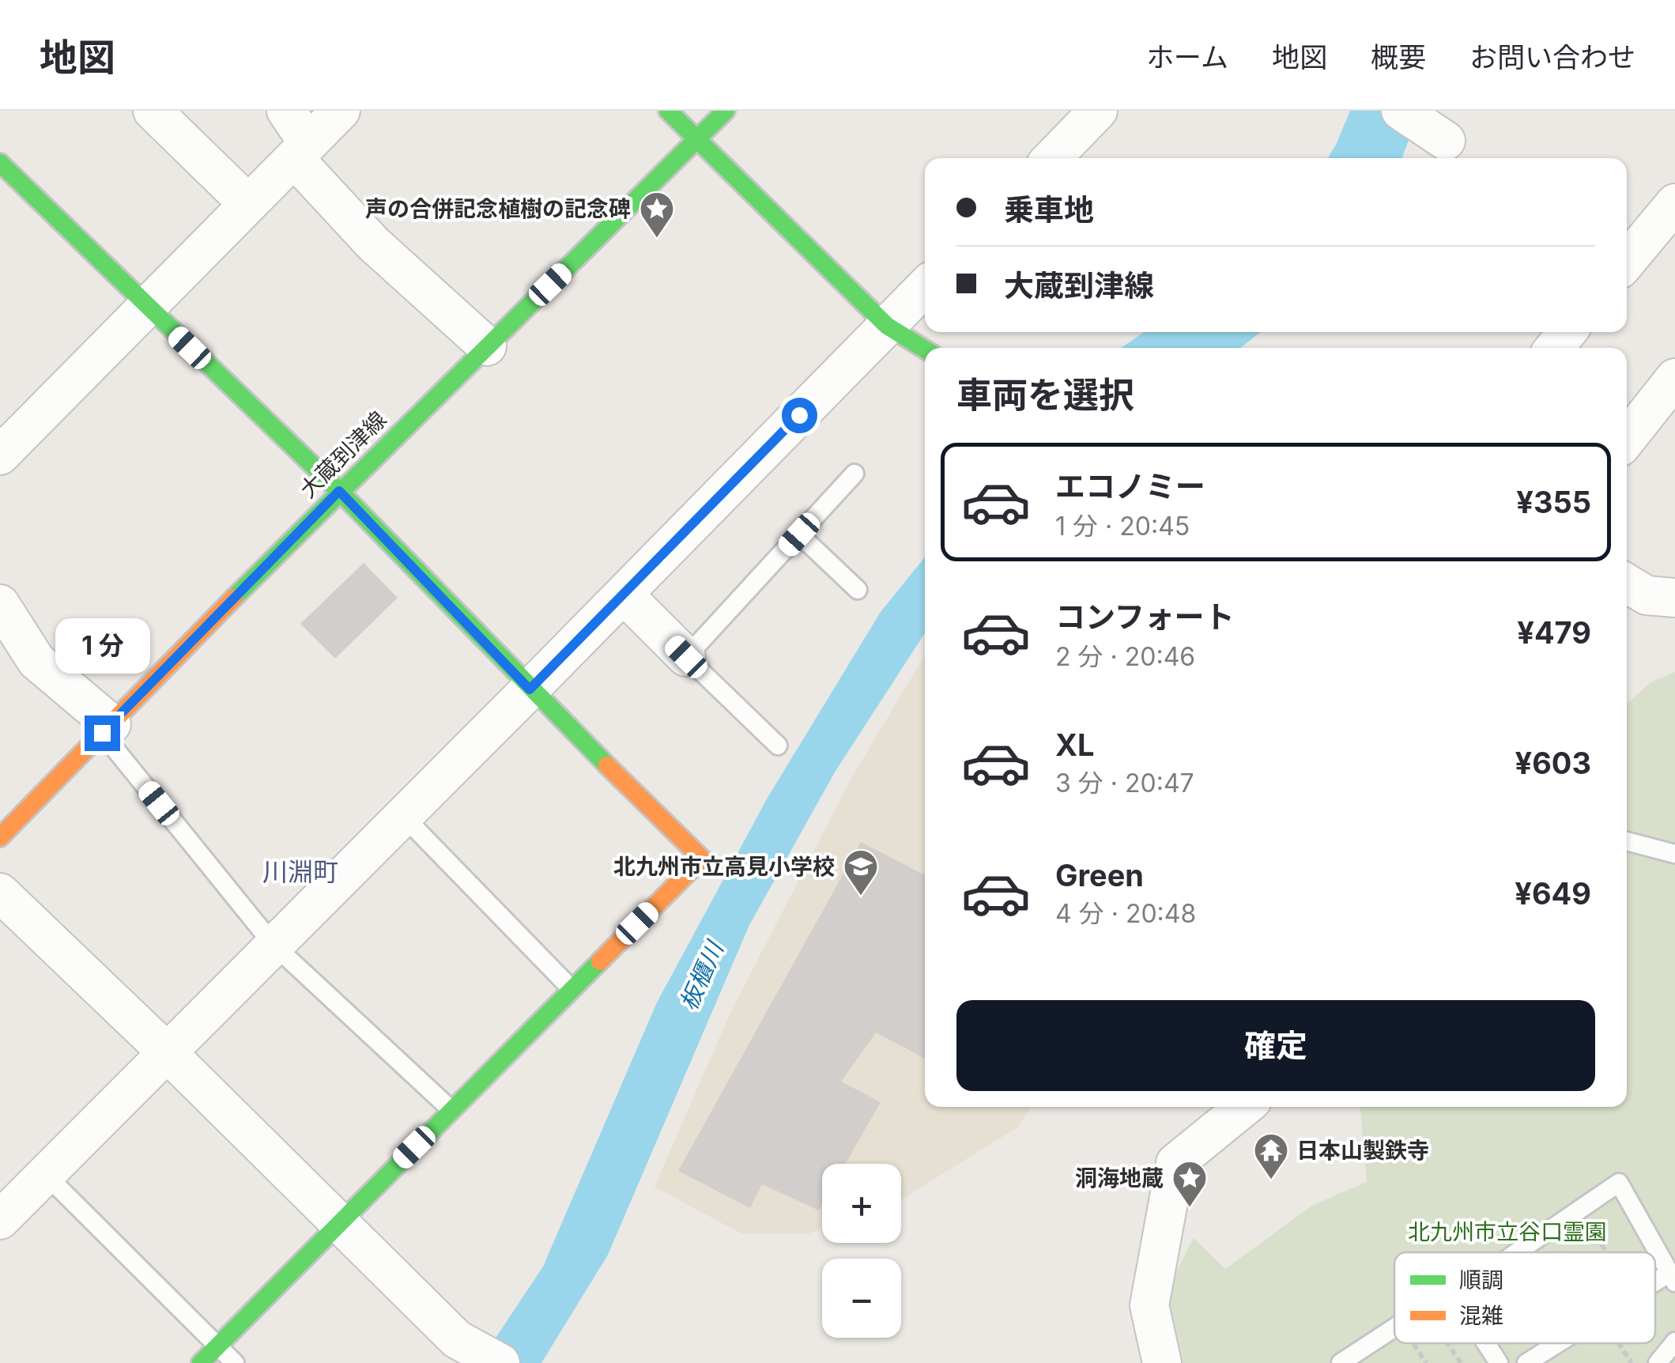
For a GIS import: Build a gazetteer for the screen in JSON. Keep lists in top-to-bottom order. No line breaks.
{"streets":{"street":["大蔵到津線"]},"districts":["川淵町"],"water":["板櫃川"],"parks":["北九州市立谷口霊園"],"places":{"place":["声の合併記念植樹の記念碑","洞海地蔵"],"school or university":["北九州市立高見小学校"],"temple":["日本山製鉄寺"]},"legend":["順調","混雑"],"page":{"header":"地図","nav":["ホーム","地図","概要","お問い合わせ"],"banner":["乗車地","大蔵到津線"],"heading":"車両を選択","list":[{"name":"エコノミー","note":"1 分 · 20:45","value":"¥355"},{"name":"コンフォート","note":"2 分 · 20:46","value":"¥479"},{"name":"XL","note":"3 分 · 20:47","value":"¥603"},{"name":"Green","note":"4 分 · 20:48","value":"¥649"}],"bubble":"1 分","buttons":"確定","map_buttons":["+","−"]}}
